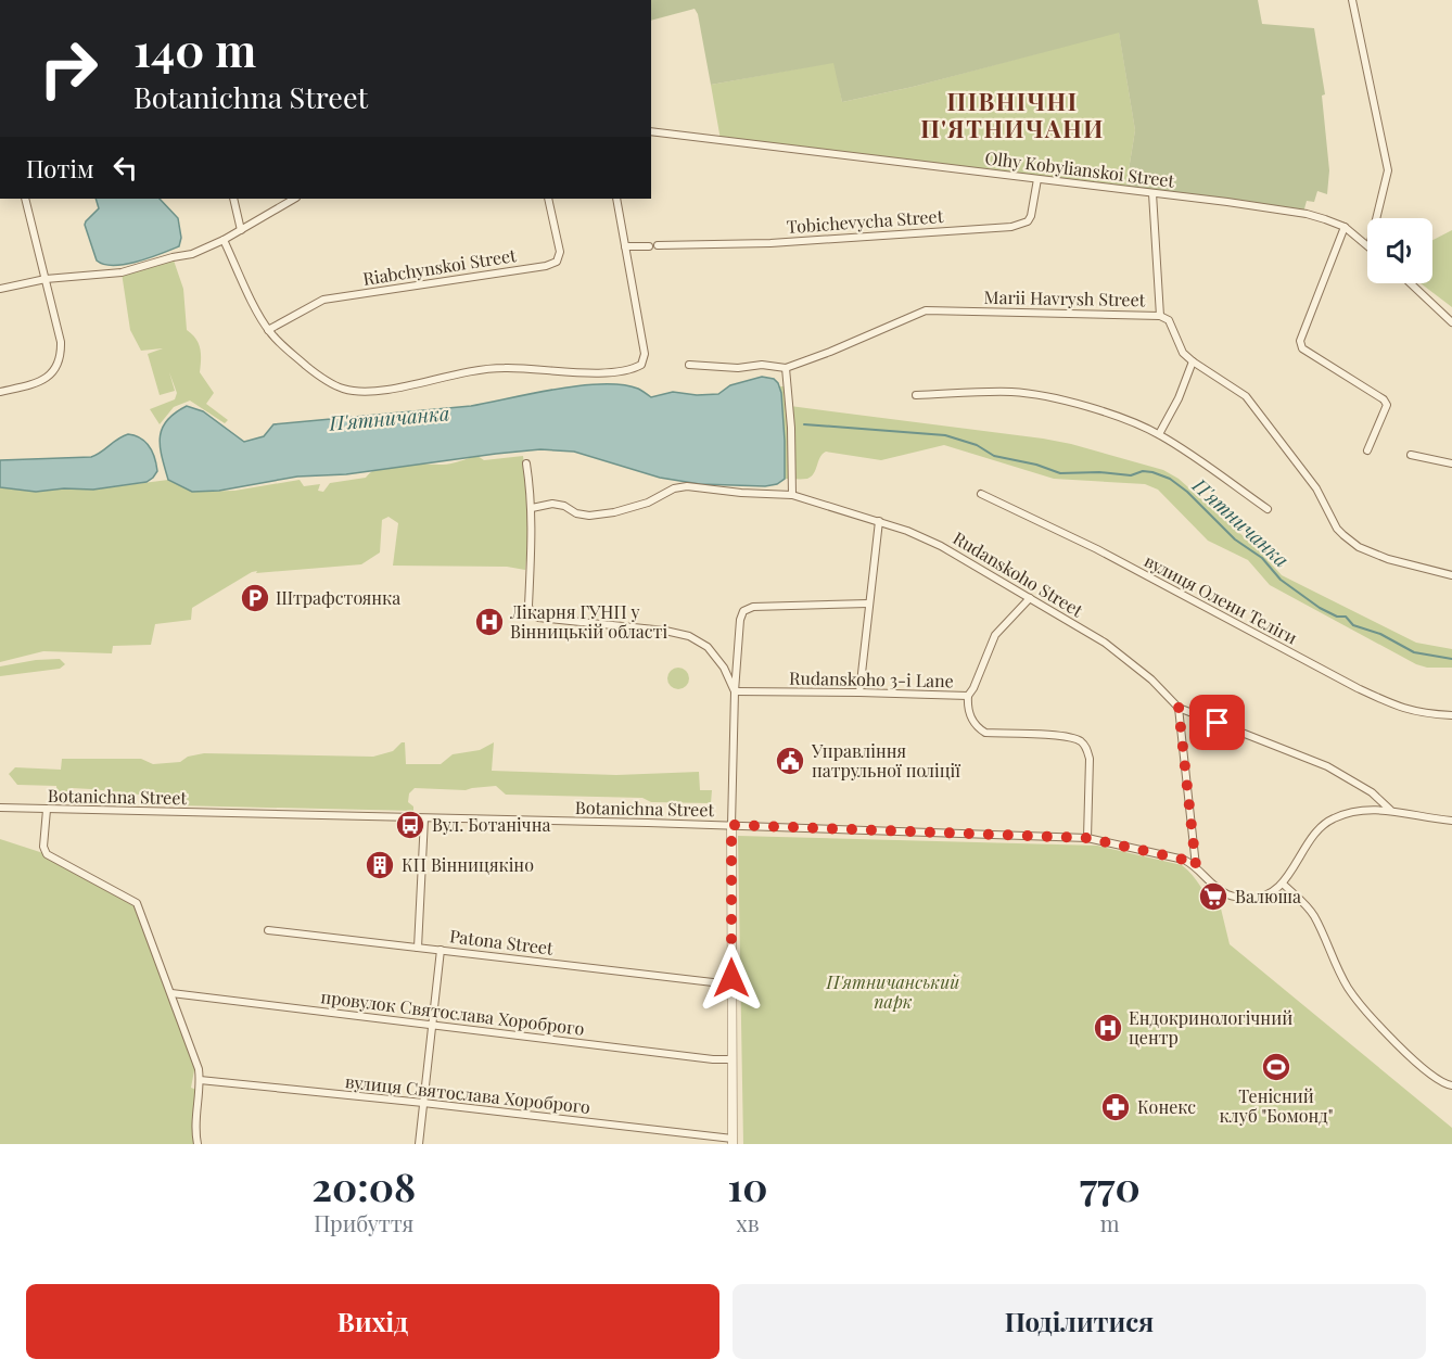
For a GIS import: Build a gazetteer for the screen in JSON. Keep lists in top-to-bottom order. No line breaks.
{"streets":{"street":["Olhy Kobylianskoi Street","Tobichevycha Street","Riabchynskoi Street","Marii Havrysh Street","Rudanskoho Street","вулиця Олени Теліги","Rudanskoho 3-i Lane","Botanichna Street","Patona Street","провулок Святослава Хороброго","вулиця Святослава Хороброго"]},"crossings":[["Olhy Kobylianskoi Street","Tobichevycha Street"],["Rudanskoho Street","Rudanskoho 3-i Lane"]],"districts":["ПІВНІЧНІ П'ЯТНИЧАНИ"],"water":["П'ятничанка"],"parks":["П'ятничанський парк"],"places":{"parking":["Штрафстоянка"],"hospital":["Лікарня ГУНП у Вінницькій області","Ендокринологічний центр"],"public building":["Управління патрульної поліції"],"bus stop":["Вул. Ботанічна"],"building":["КП Вінницякіно"],"supermarket":["Валюша"],"sports":["Тенісний клуб \"Бомонд\""],"pharmacy":["Конекс"]},"page":{"turn":["140 m","Botanichna Street"],"then":"Потім","eta":["20:08","Прибуття","10","хв","770","m"],"buttons":["Вихід","Поділитися"]}}
